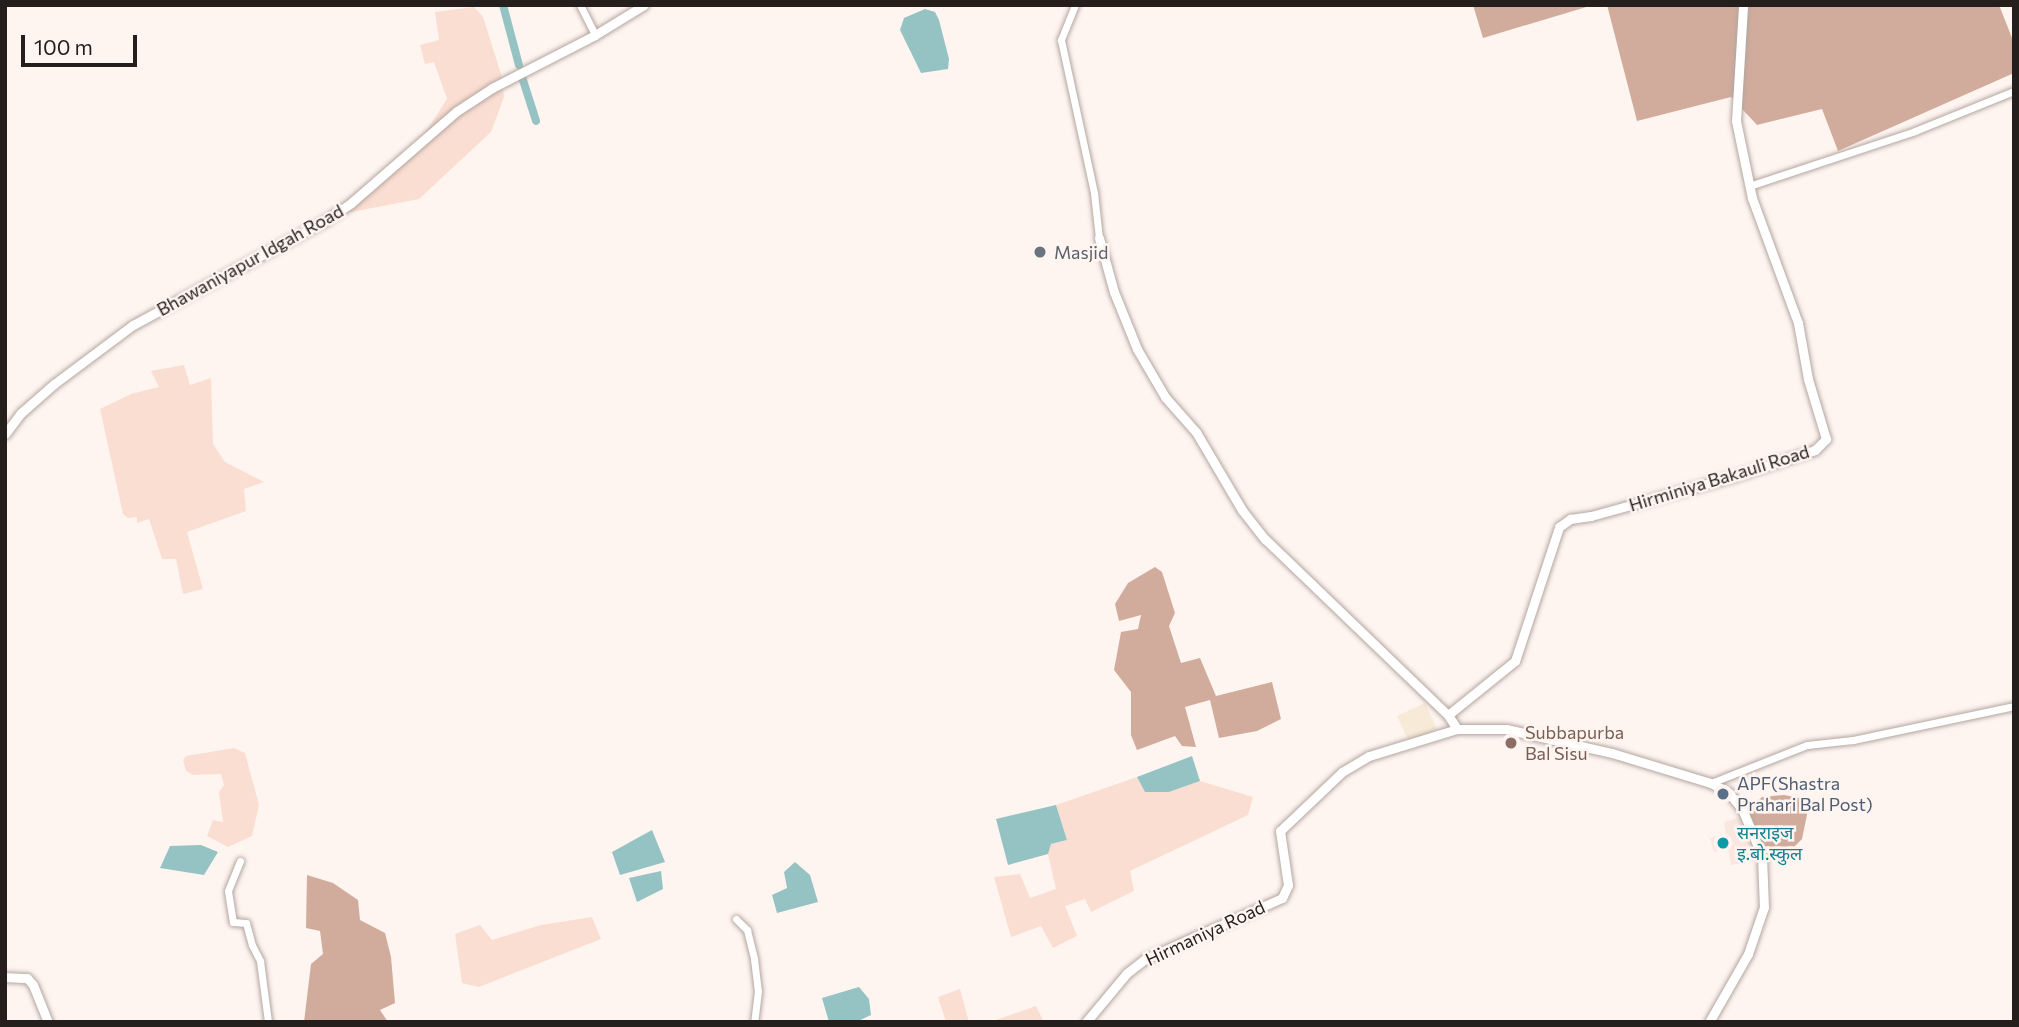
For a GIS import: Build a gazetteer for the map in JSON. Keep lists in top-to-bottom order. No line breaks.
{"streets":{"street":["Bhawaniyapur Idgah Road","Hirminiya Bakauli Road","Hirmaniya Road"]},"places":["Masjid","Subbapurba Bal Sisu","APF(Shastra Prahari Bal Post)","सनराइज इ.बाे.स्कुल"],"scale_bar":"100 m"}
